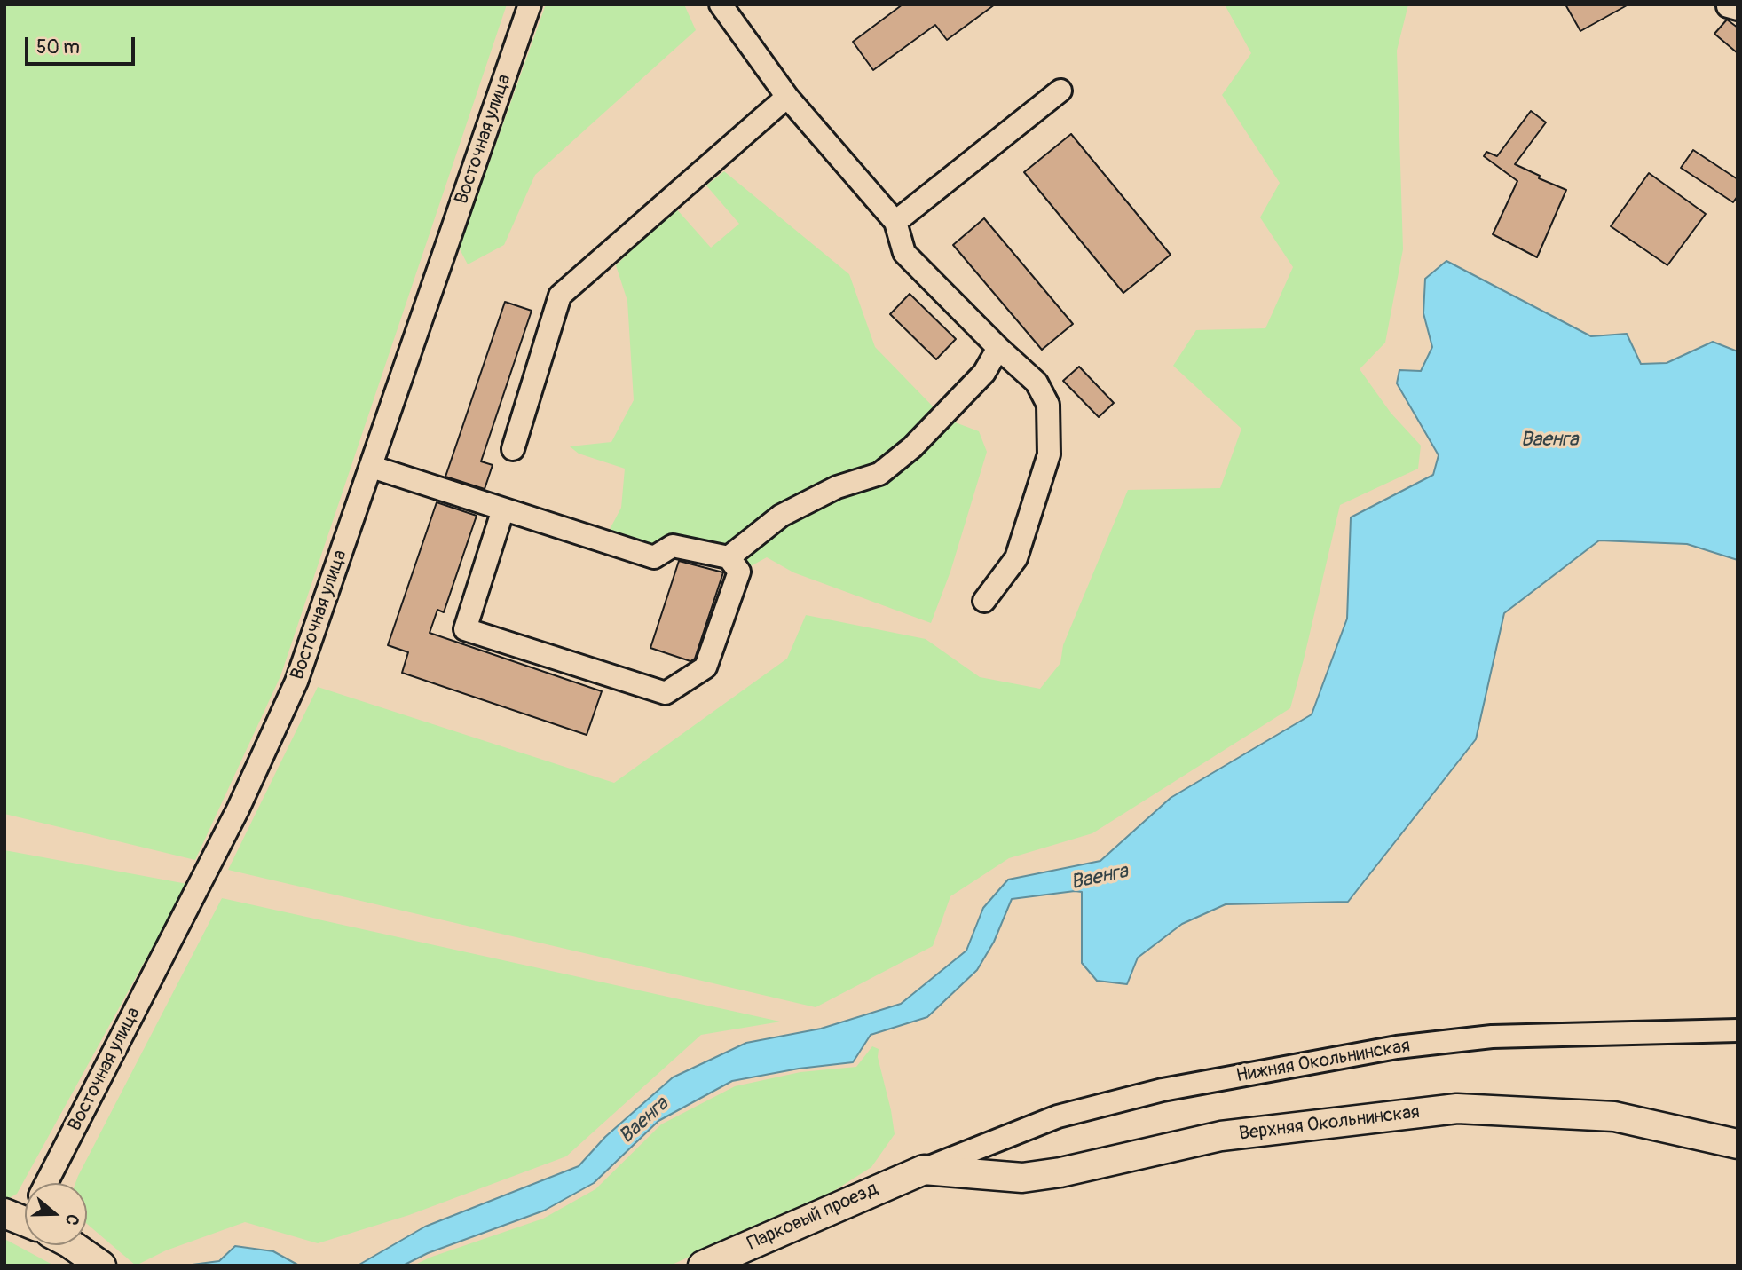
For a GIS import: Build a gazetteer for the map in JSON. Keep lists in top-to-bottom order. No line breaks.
{"streets":{"main road":["Верхняя Окольнинская","Парковый проезд"],"street":["Восточная улица","Нижняя Окольнинская"]},"crossings":[["Нижняя Окольнинская","Верхняя Окольнинская"],["Нижняя Окольнинская","Парковый проезд"],["Верхняя Окольнинская","Парковый проезд"]],"water":["Ваенга"],"scale_bar":"50 m","north":"right"}
